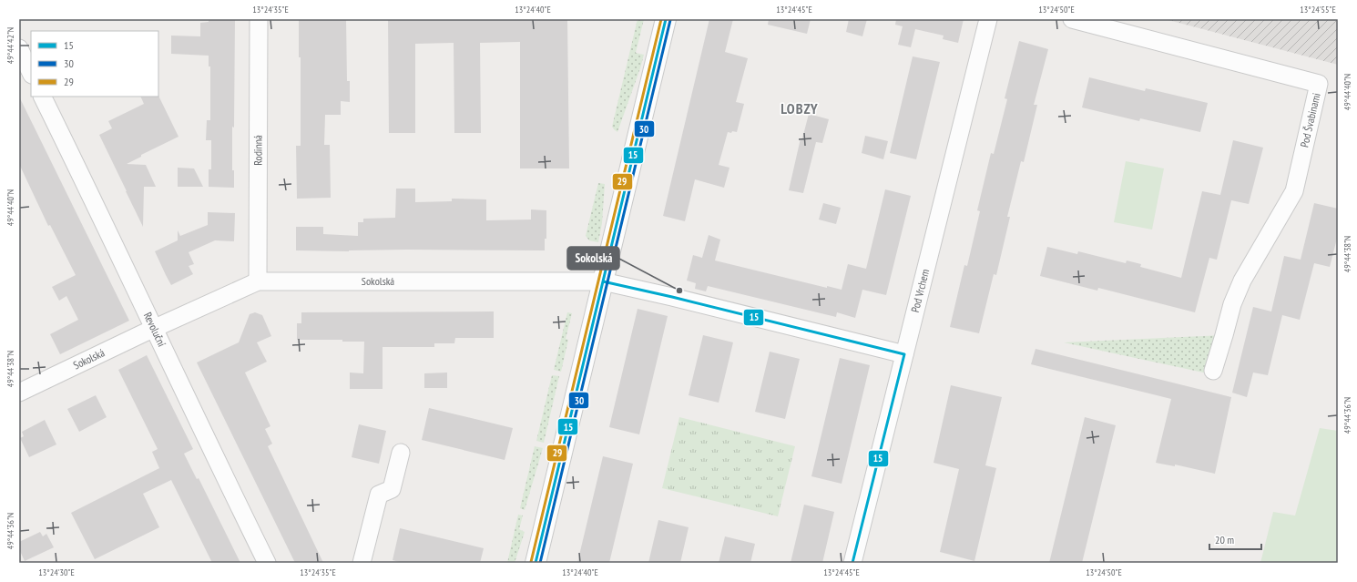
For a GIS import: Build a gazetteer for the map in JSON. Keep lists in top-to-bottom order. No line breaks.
{"streets":{"street":["Pod Švabinami","Rodinná","Sokolská","Pod Vrchem","Revoluční"]},"crossings":[["Rodinná","Sokolská"],["Sokolská","Pod Vrchem"],["Sokolská","Revoluční"]],"districts":["LOBZY"],"places":["Sokolská"],"lines":["transit line 15","transit line 29","transit line 30"],"legend":["15","30","29"],"scale_bar":"20 m","coordinates":["13°24'35\"E","13°24'40\"E","13°24'45\"E","13°24'50\"E","13°24'55\"E","49°44'42\"N","49°44'40\"N","49°44'38\"N","49°44'36\"N","13°24'30\"E"]}
